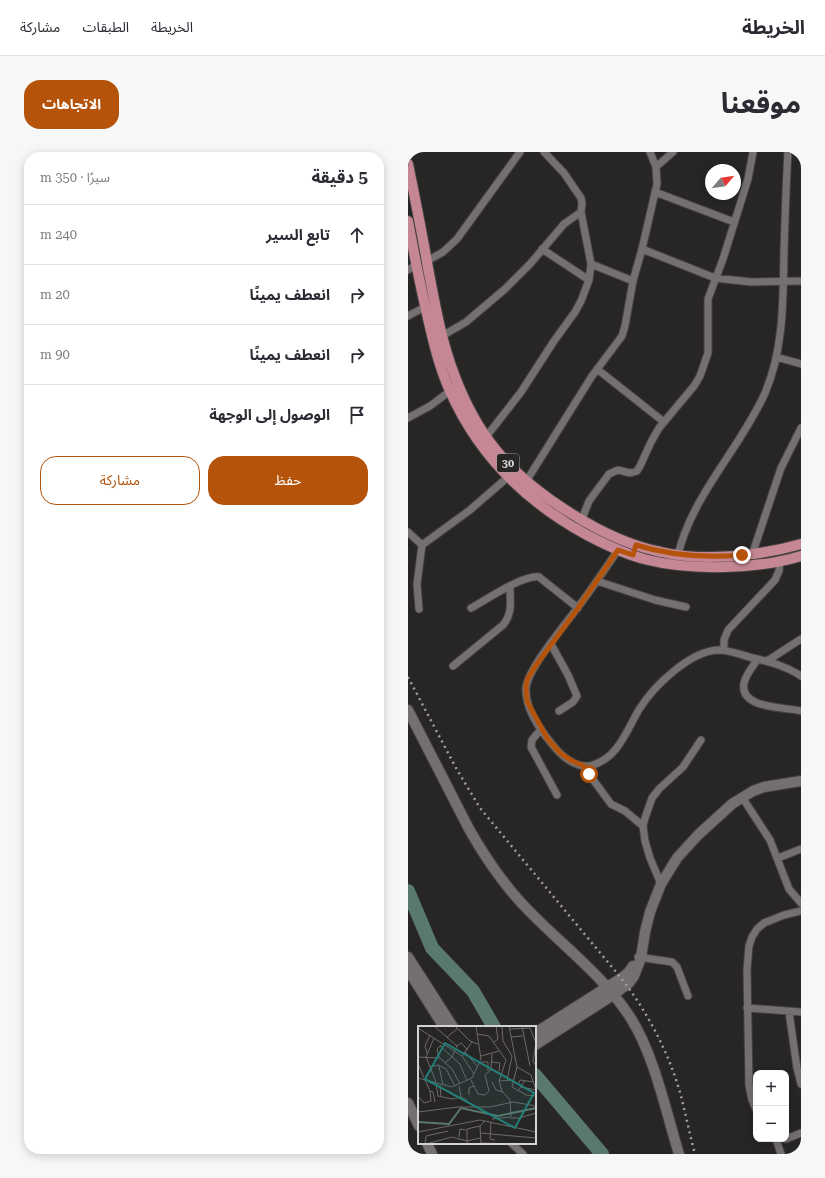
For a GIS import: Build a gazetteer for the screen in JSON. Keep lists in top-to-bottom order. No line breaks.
{"streets":{"main road":["30"]},"north":"top right","page":{"header":"الخريطة","nav":["الخريطة","الطبقات","مشاركة"],"title":"موقعنا","buttons":["الاتجاهات",["حفظ","مشاركة"]],"heading":["5 دقيقة","سيرًا · 350 m"],"list":[["تابع السير","240 m"],["انعطف يمينًا","20 m"],["انعطف يمينًا","90 m"],"الوصول إلى الوجهة"],"map_buttons":["+","−"]}}
